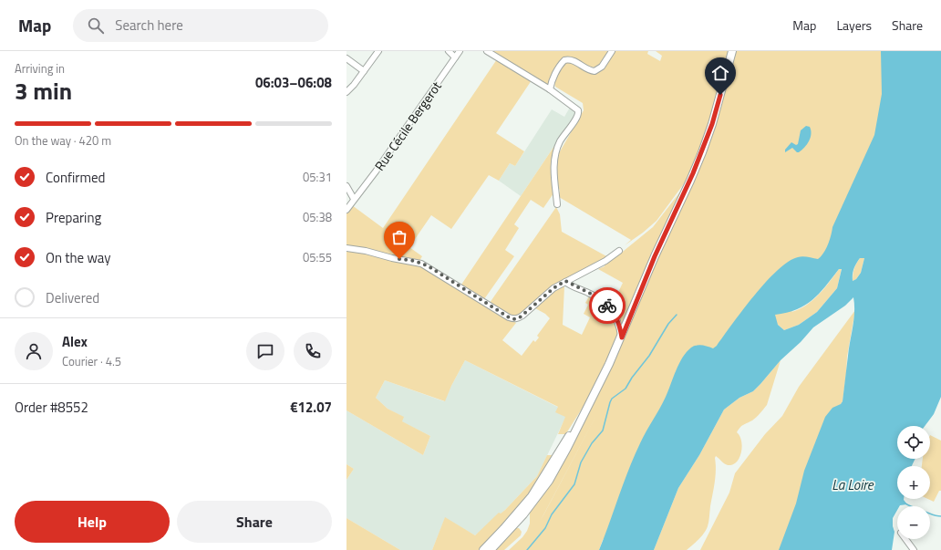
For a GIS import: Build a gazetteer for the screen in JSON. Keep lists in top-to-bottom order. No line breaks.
{"streets":{"street":["Rue Cécile Bergerot"]},"water":["La Loire"],"page":{"header":"Map","search":"Search here","nav":["Map","Layers","Share"],"heading":["3 min","Arriving in","06:03–06:08"],"panel":["Alex","Courier · 4.5","Order #8552","€12.07"],"bar":"On the way · 420 m","list":[["Confirmed","05:31"],["Preparing","05:38"],["On the way","05:55"],"Delivered"],"map_buttons":["+","−"],"buttons":["Help","Share"]}}
